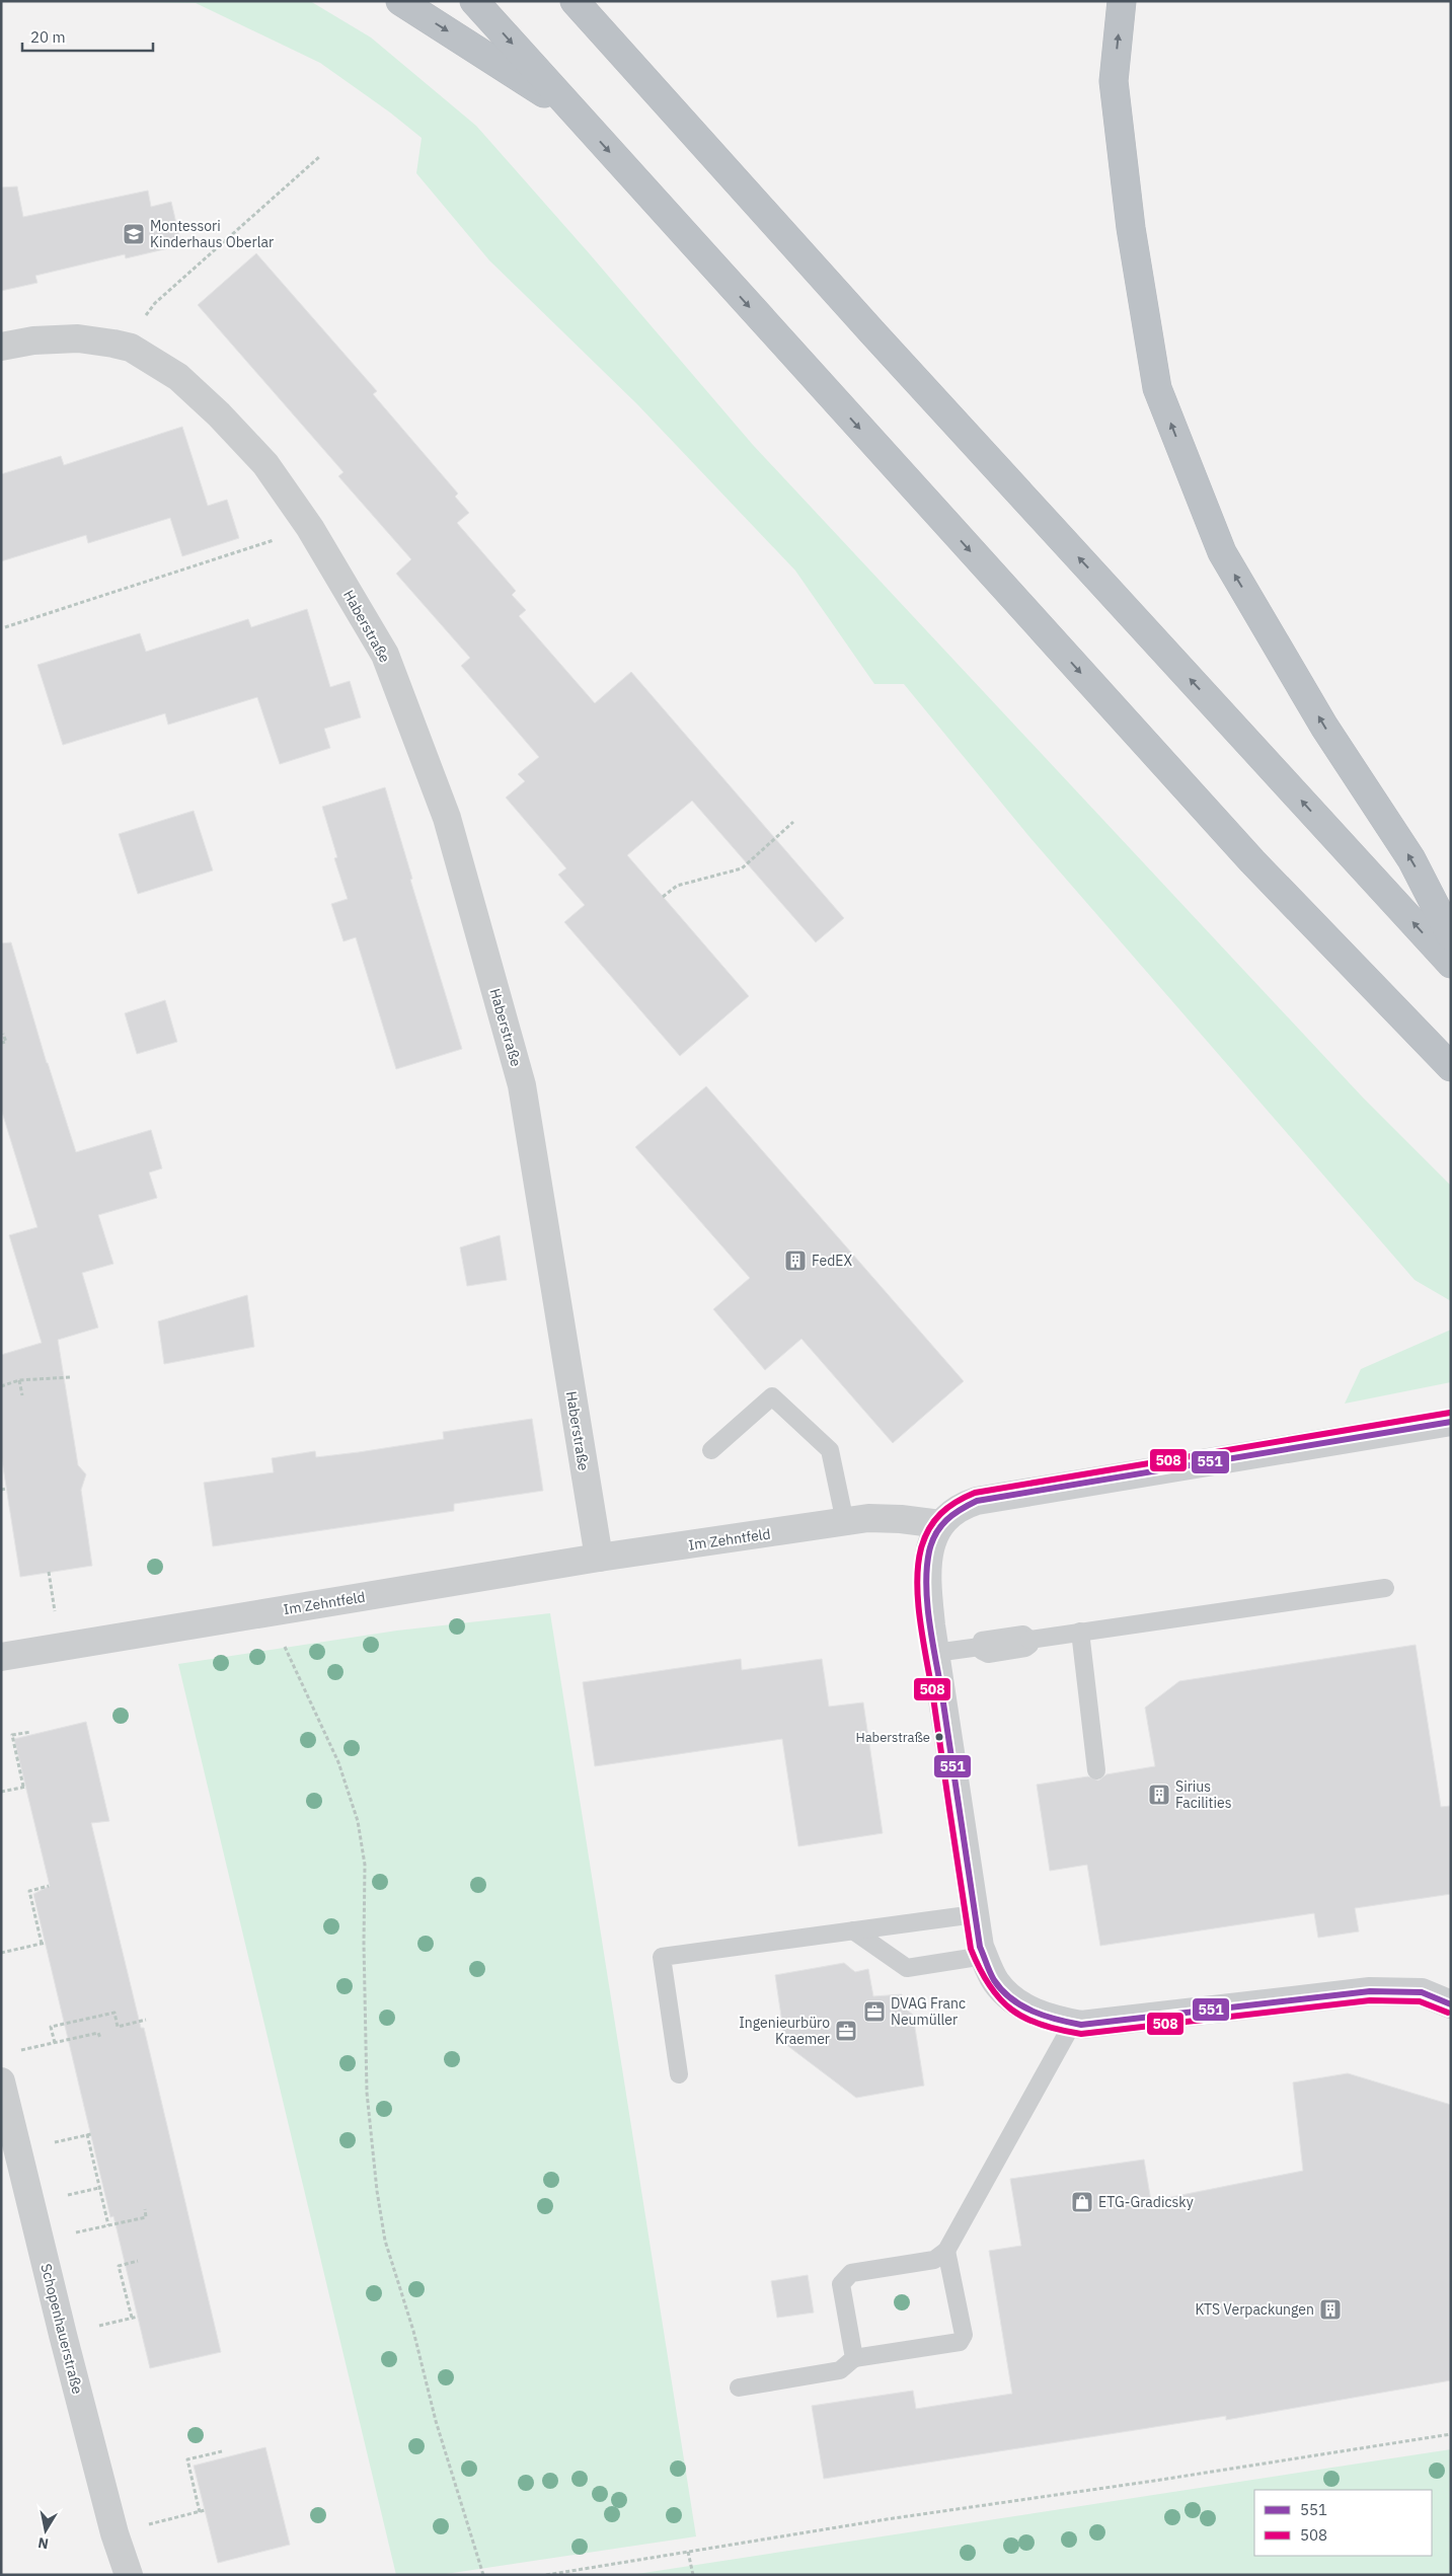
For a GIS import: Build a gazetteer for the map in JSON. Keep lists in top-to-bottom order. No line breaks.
{"streets":{"street":["Haberstraße","Im Zehntfeld","Schopenhauerstraße"]},"crossings":[["Haberstraße","Im Zehntfeld"]],"places":{"school or university":["Montessori Kinderhaus Oberlar"],"building":["FedEX","Sirius Facilities","KTS Verpackungen"],"other":["Haberstraße"],"office":["DVAG Franc Neumüller","Ingenieurbüro Kraemer"],"shop":["ETG-Gradicsky"]},"lines":["transit line 508","transit line 551"],"legend":["551","508"],"scale_bar":"20 m","north":"bottom"}
